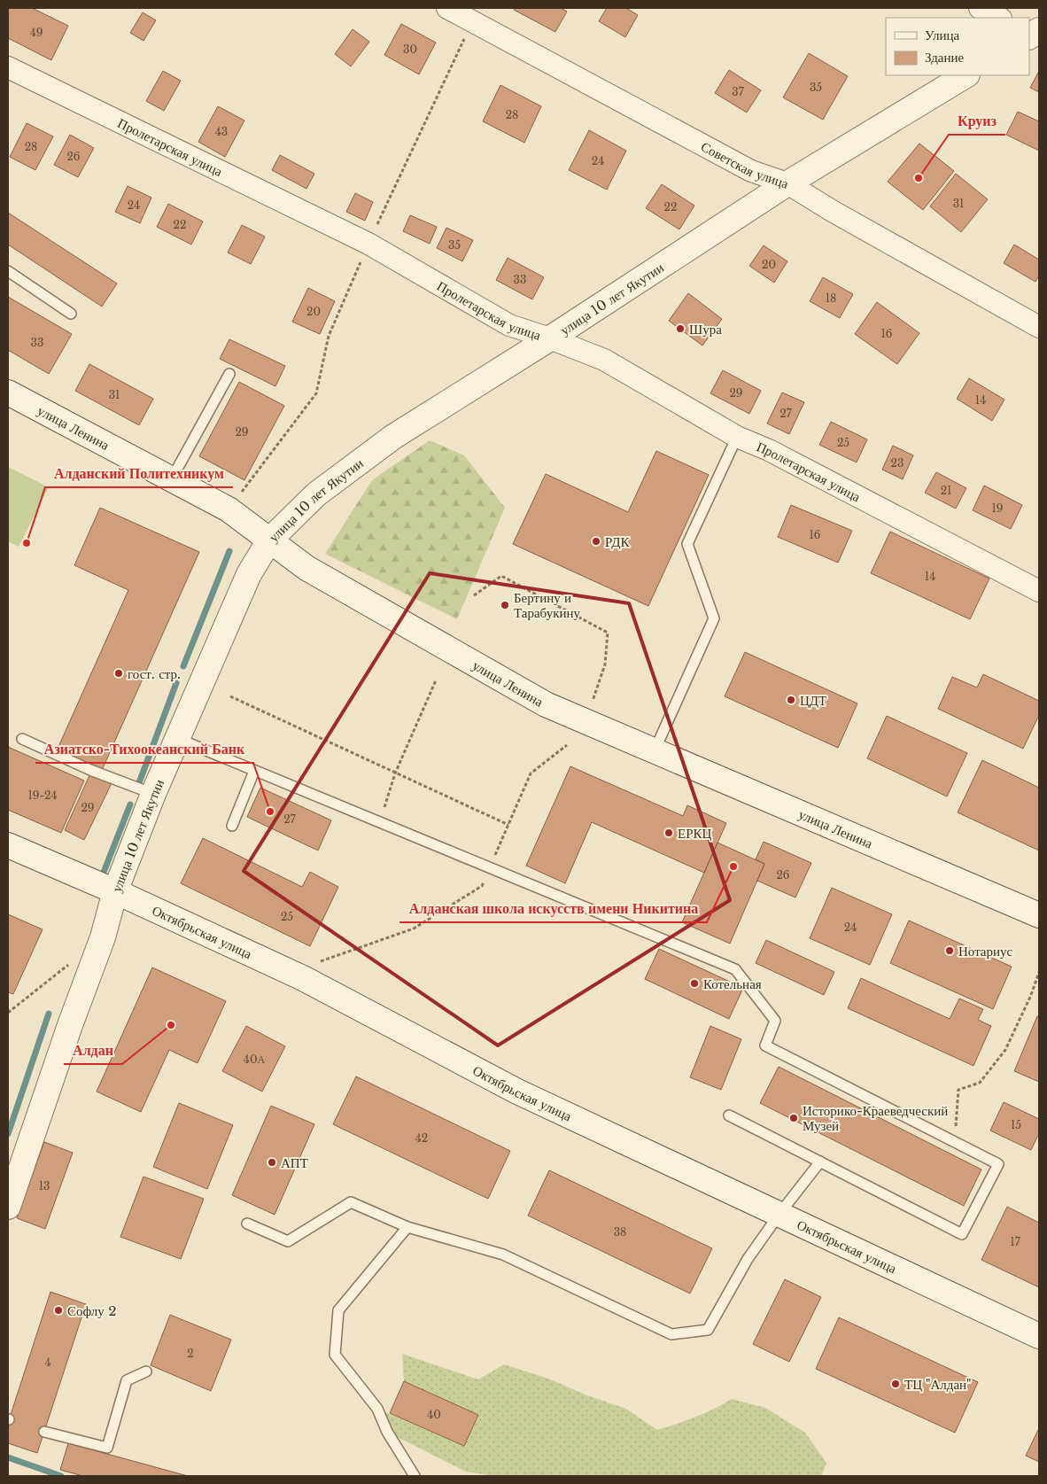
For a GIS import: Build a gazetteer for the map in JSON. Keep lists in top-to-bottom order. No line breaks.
{"streets":{"main road":["улица 10 лет Якутии","улица Ленина","Октябрьская улица"],"street":["Пролетарская улица","Советская улица"]},"crossings":[["Пролетарская улица","улица 10 лет Якутии"],["Советская улица","улица 10 лет Якутии"],["улица 10 лет Якутии","улица Ленина"],["улица 10 лет Якутии","Октябрьская улица"]],"places":["Круиз","Шура","РДК","Алданский Политехникум","Бертину и Тарабукину","гост. стр.","ЦДТ","Азиатско-Тихоокеанский Банк","ЕРКЦ","Алданская школа искусств имени Никитина","Нотариус","Котельная","Алдан","Историко-Краеведческий Музей","АПТ","Софлу 2","ТЦ \"Алдан\""],"house_numbers":["49","30","35","37","28","43","28","26","24","31","24","22","22","35","20","33","18","20","16","33","29","31","14","27","29","25","23","21","19","16","14","19-24","29","27","26","25","24","40А","15","42","13","38","17","2","4","40"],"legend":["Улица","Здание"]}
